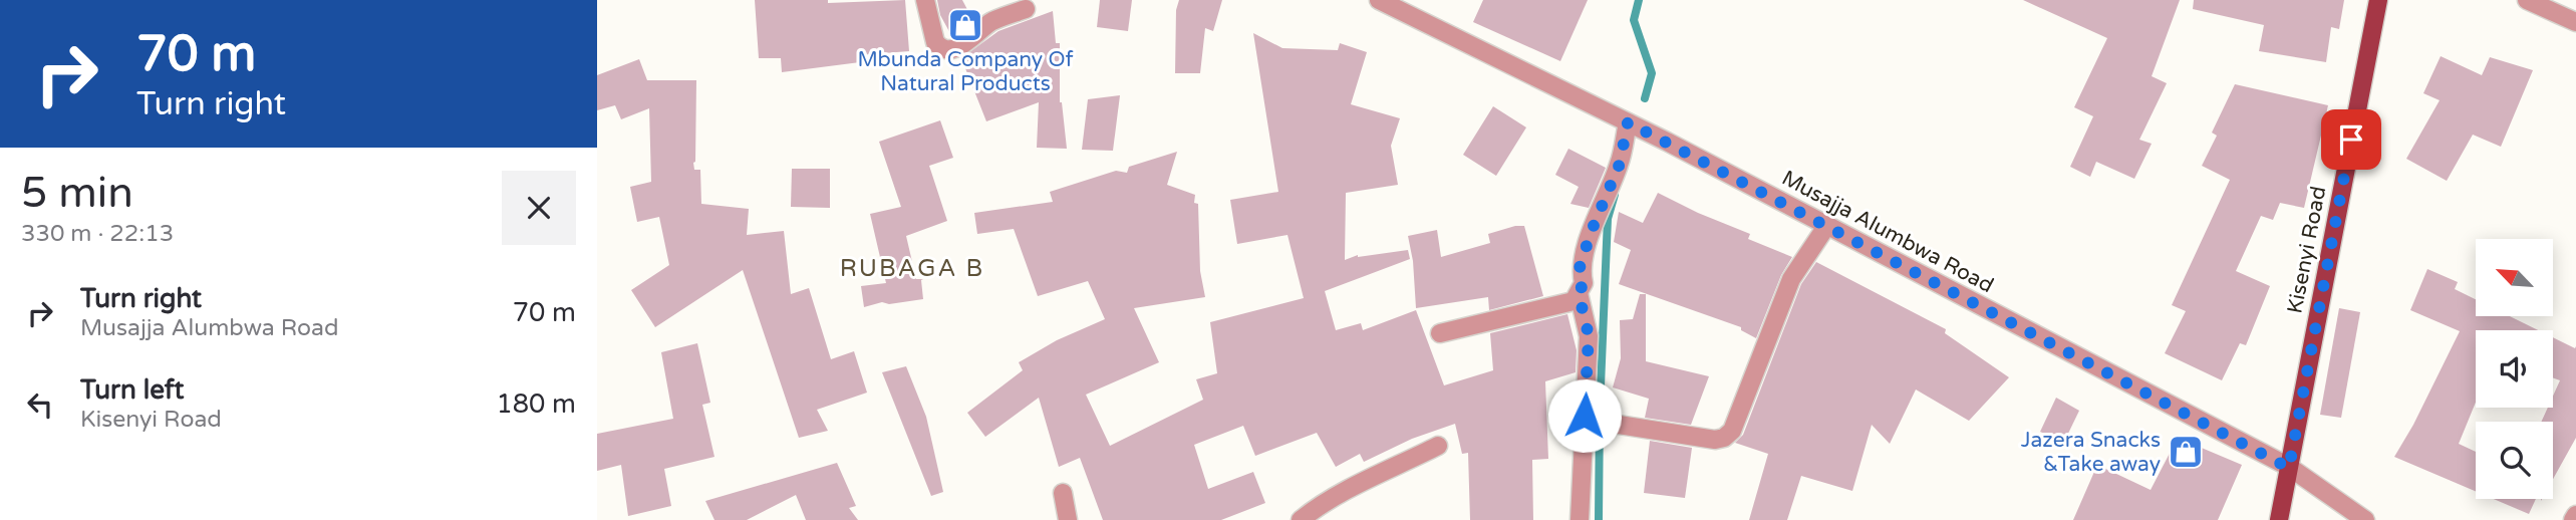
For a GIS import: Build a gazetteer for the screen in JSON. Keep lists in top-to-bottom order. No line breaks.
{"streets":{"main road":["Kisenyi Road"],"street":["Musajja Alumbwa Road"]},"crossings":[["Musajja Alumbwa Road","Kisenyi Road"]],"districts":["RUBAGA B"],"places":{"shop":["Mbunda Company Of Natural Products","Jazera Snacks &Take away"]},"north":"top left","page":{"turn":["70 m","Turn right"],"heading":["5 min","330 m · 22:13"],"list":[{"name":"Turn right","note":"Musajja Alumbwa Road","value":"70 m"},{"name":"Turn left","note":"Kisenyi Road","value":"180 m"}]}}
